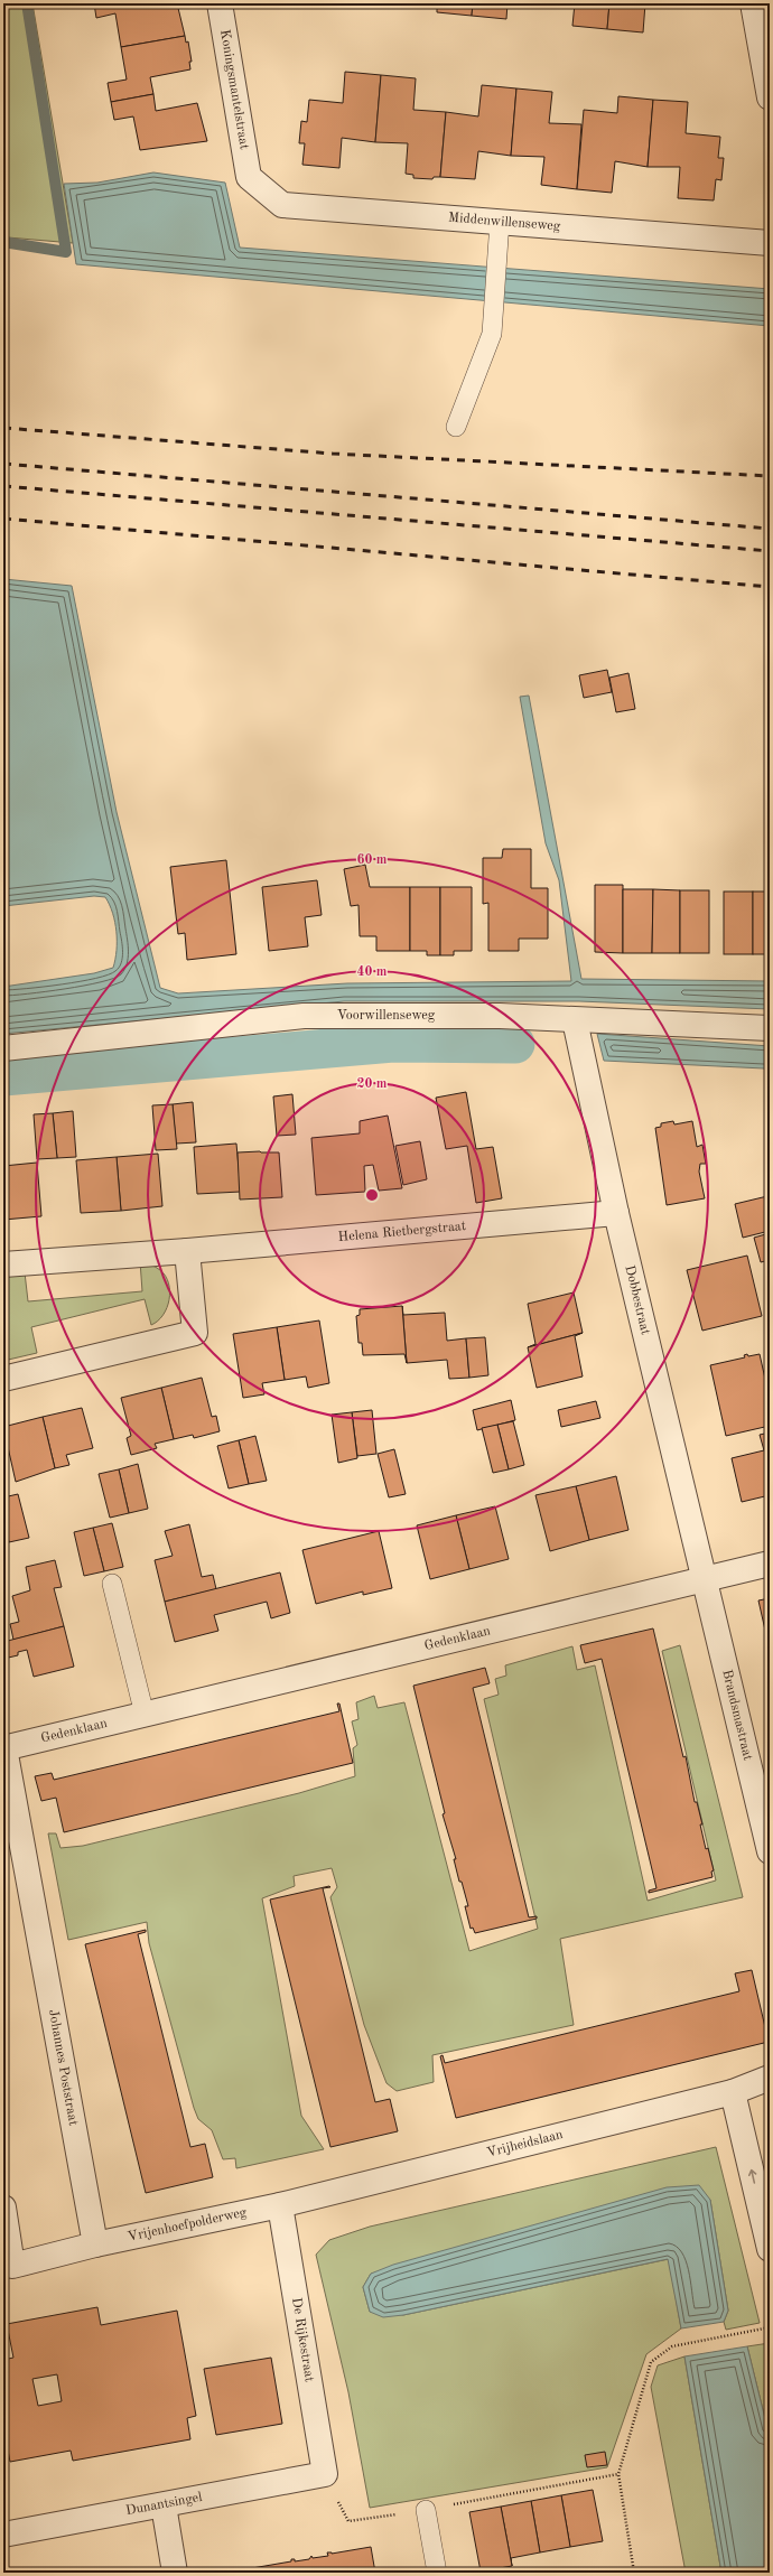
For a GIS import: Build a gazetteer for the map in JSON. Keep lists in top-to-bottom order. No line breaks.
{"streets":{"street":["Koningsmantelstraat","Middenwillenseweg","Voorwillenseweg","Helena Rietbergstraat","Dobbestraat","Gedenklaan","Brandsmastraat","Johannes Poststraat","Vrijheidslaan","Vrijenhoefpolderweg","De Rijkestraat","Dunantsingel"]},"crossings":[["Koningsmantelstraat","Middenwillenseweg"],["Voorwillenseweg","Dobbestraat"],["Helena Rietbergstraat","Dobbestraat"],["Dobbestraat","Gedenklaan"],["Dobbestraat","Brandsmastraat"],["Gedenklaan","Brandsmastraat"],["Gedenklaan","Johannes Poststraat"],["Johannes Poststraat","Vrijenhoefpolderweg"],["Vrijheidslaan","Vrijenhoefpolderweg"],["Vrijheidslaan","De Rijkestraat"],["Vrijenhoefpolderweg","De Rijkestraat"],["De Rijkestraat","Dunantsingel"]],"rings":["60 m","40 m","20 m"]}
